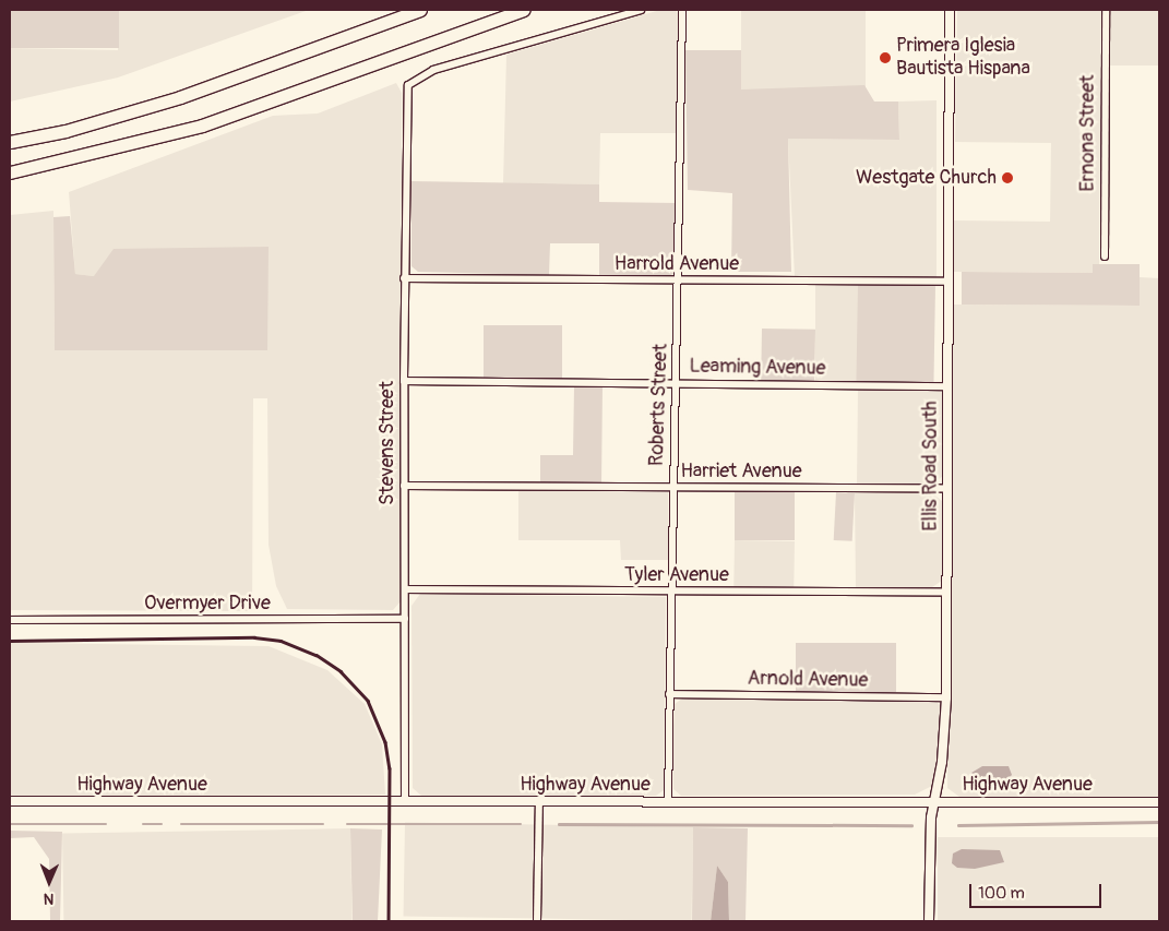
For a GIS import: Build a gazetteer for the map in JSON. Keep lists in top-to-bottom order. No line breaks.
{"streets":{"street":["Ernona Street","Harrold Avenue","Leaming Avenue","Roberts Street","Stevens Street","Ellis Road South","Harriet Avenue","Tyler Avenue","Overmyer Drive","Arnold Avenue","Highway Avenue"]},"crossings":[["Harrold Avenue","Roberts Street"],["Harrold Avenue","Stevens Street"],["Harrold Avenue","Ellis Road South"],["Leaming Avenue","Roberts Street"],["Leaming Avenue","Stevens Street"],["Leaming Avenue","Ellis Road South"],["Roberts Street","Harriet Avenue"],["Roberts Street","Tyler Avenue"],["Roberts Street","Arnold Avenue"],["Roberts Street","Highway Avenue"],["Stevens Street","Harriet Avenue"],["Stevens Street","Tyler Avenue"],["Stevens Street","Overmyer Drive"],["Stevens Street","Highway Avenue"],["Ellis Road South","Harriet Avenue"],["Ellis Road South","Tyler Avenue"],["Ellis Road South","Arnold Avenue"],["Ellis Road South","Highway Avenue"]],"places":["Primera Iglesia Bautista Hispana","Westgate Church"],"scale_bar":"100 m","north":"bottom"}
